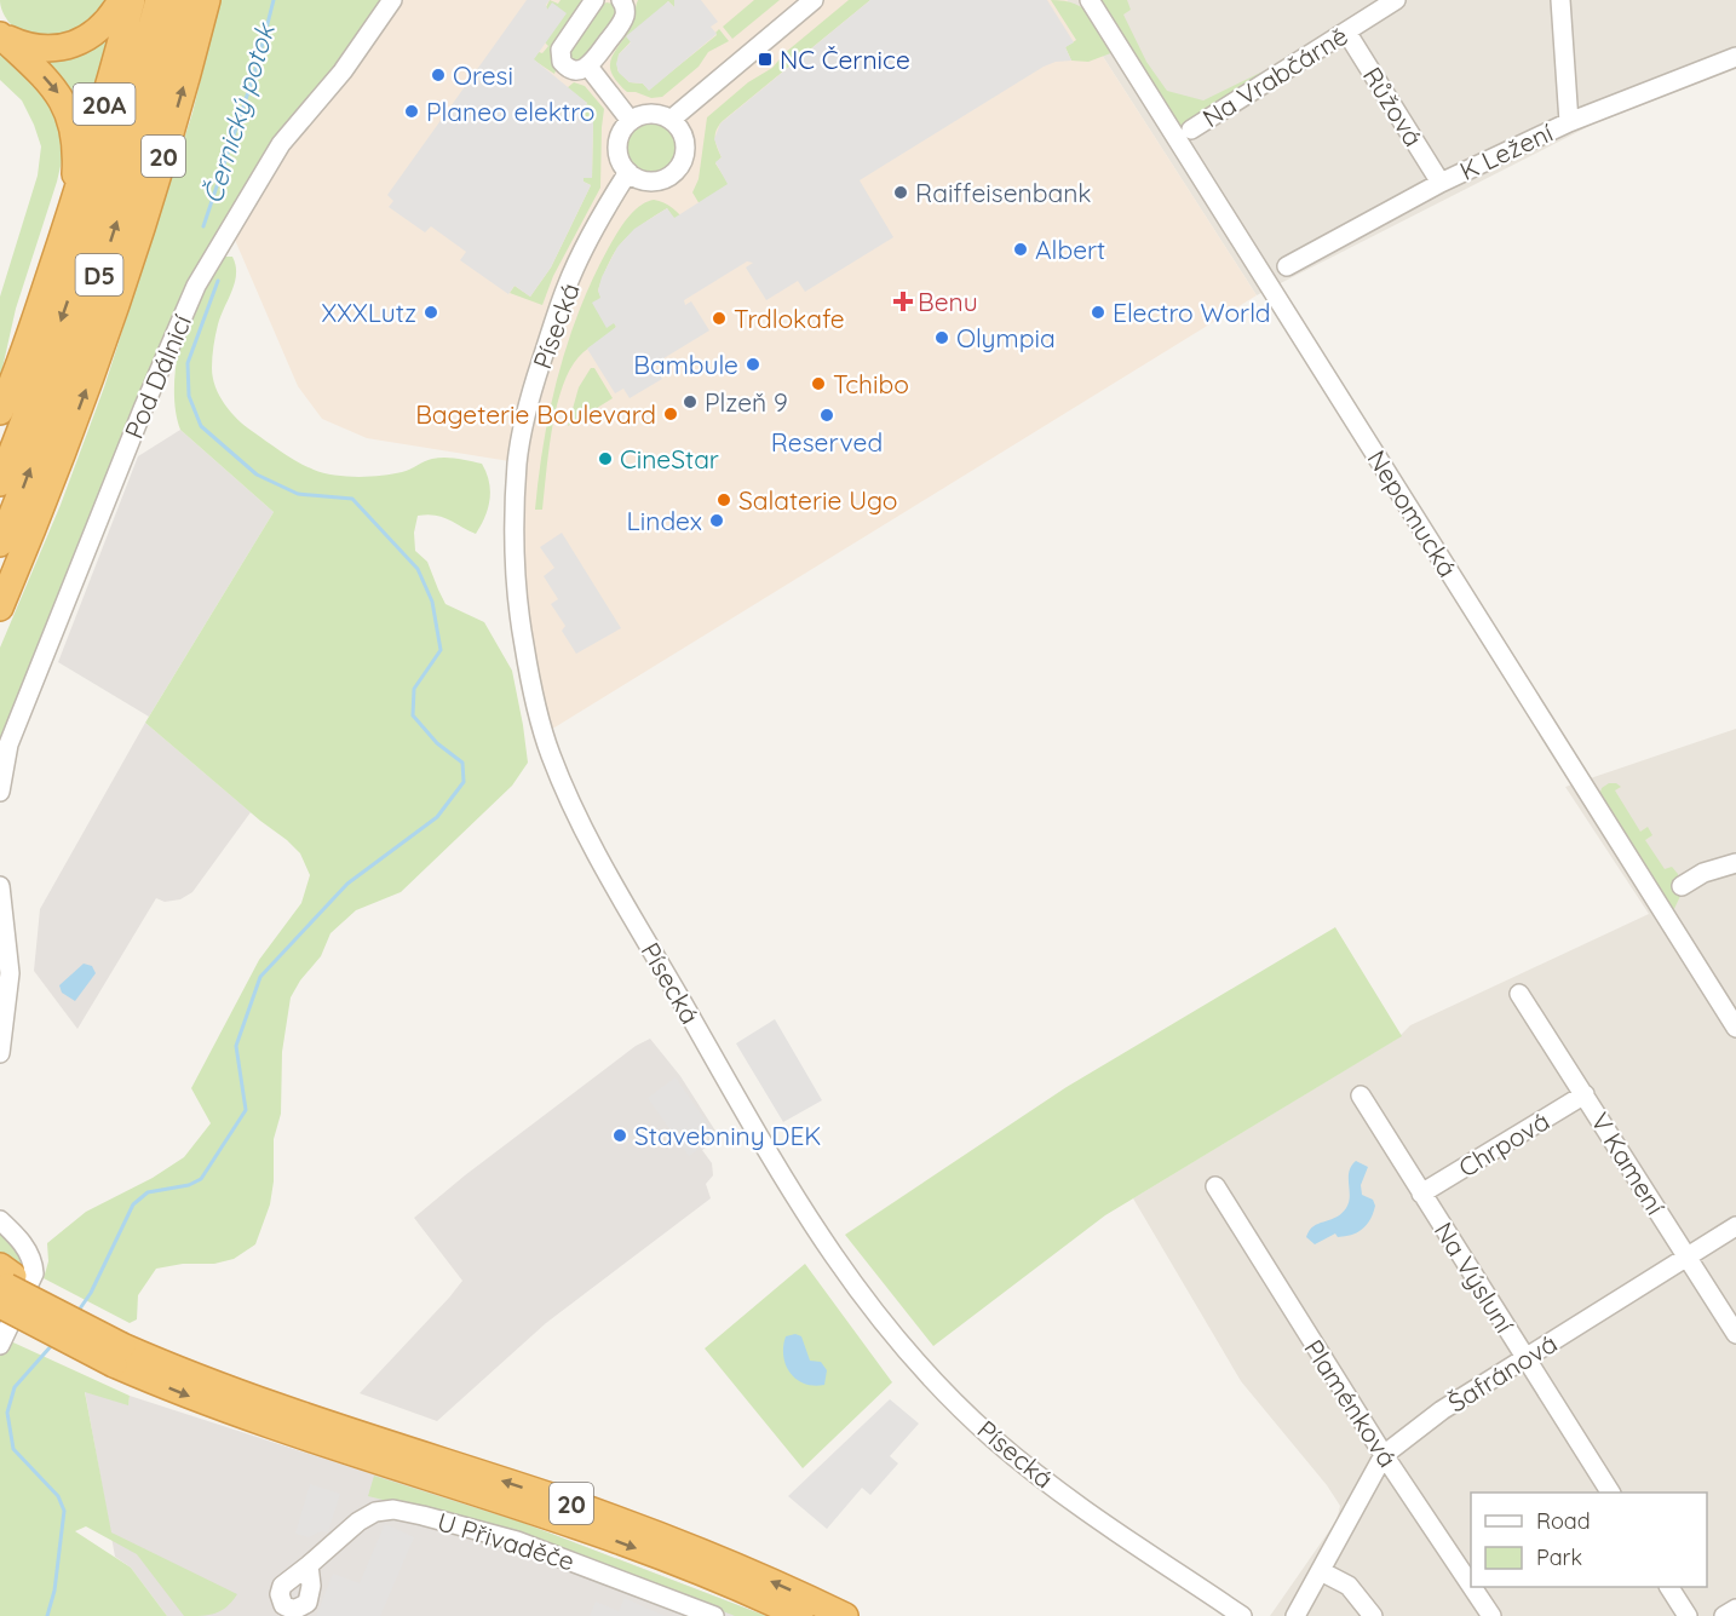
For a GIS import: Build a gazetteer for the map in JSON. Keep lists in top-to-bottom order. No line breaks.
{"streets":{"highway":["20A","20","D5"],"street":["Na Vrabčárně","Růžová","K Ležení","Písecká","Pod Dálnicí","Nepomucká","Chrpová","V Kamení","Na Výsluní","Šafránová","Plaménková","U Přivaděče"]},"crossings":[["Na Vrabčárně","Růžová"],["Růžová","K Ležení"],["Chrpová","V Kamení"],["Chrpová","Na Výsluní"],["V Kamení","Šafránová"],["Na Výsluní","Šafránová"],["Šafránová","Plaménková"]],"water":["Černický potok"],"places":{"transit":["NC Černice"],"other":["Oresi","Planeo elektro","Raiffeisenbank","Albert","XXXLutz","Electro World","Trdlokafe","Olympia","Bambule","Tchibo","Plzeň 9","Bageterie Boulevard","Reserved","CineStar","Salaterie Ugo","Lindex","Stavebniny DEK"],"health":["Benu"]},"legend":["Road","Park"]}
